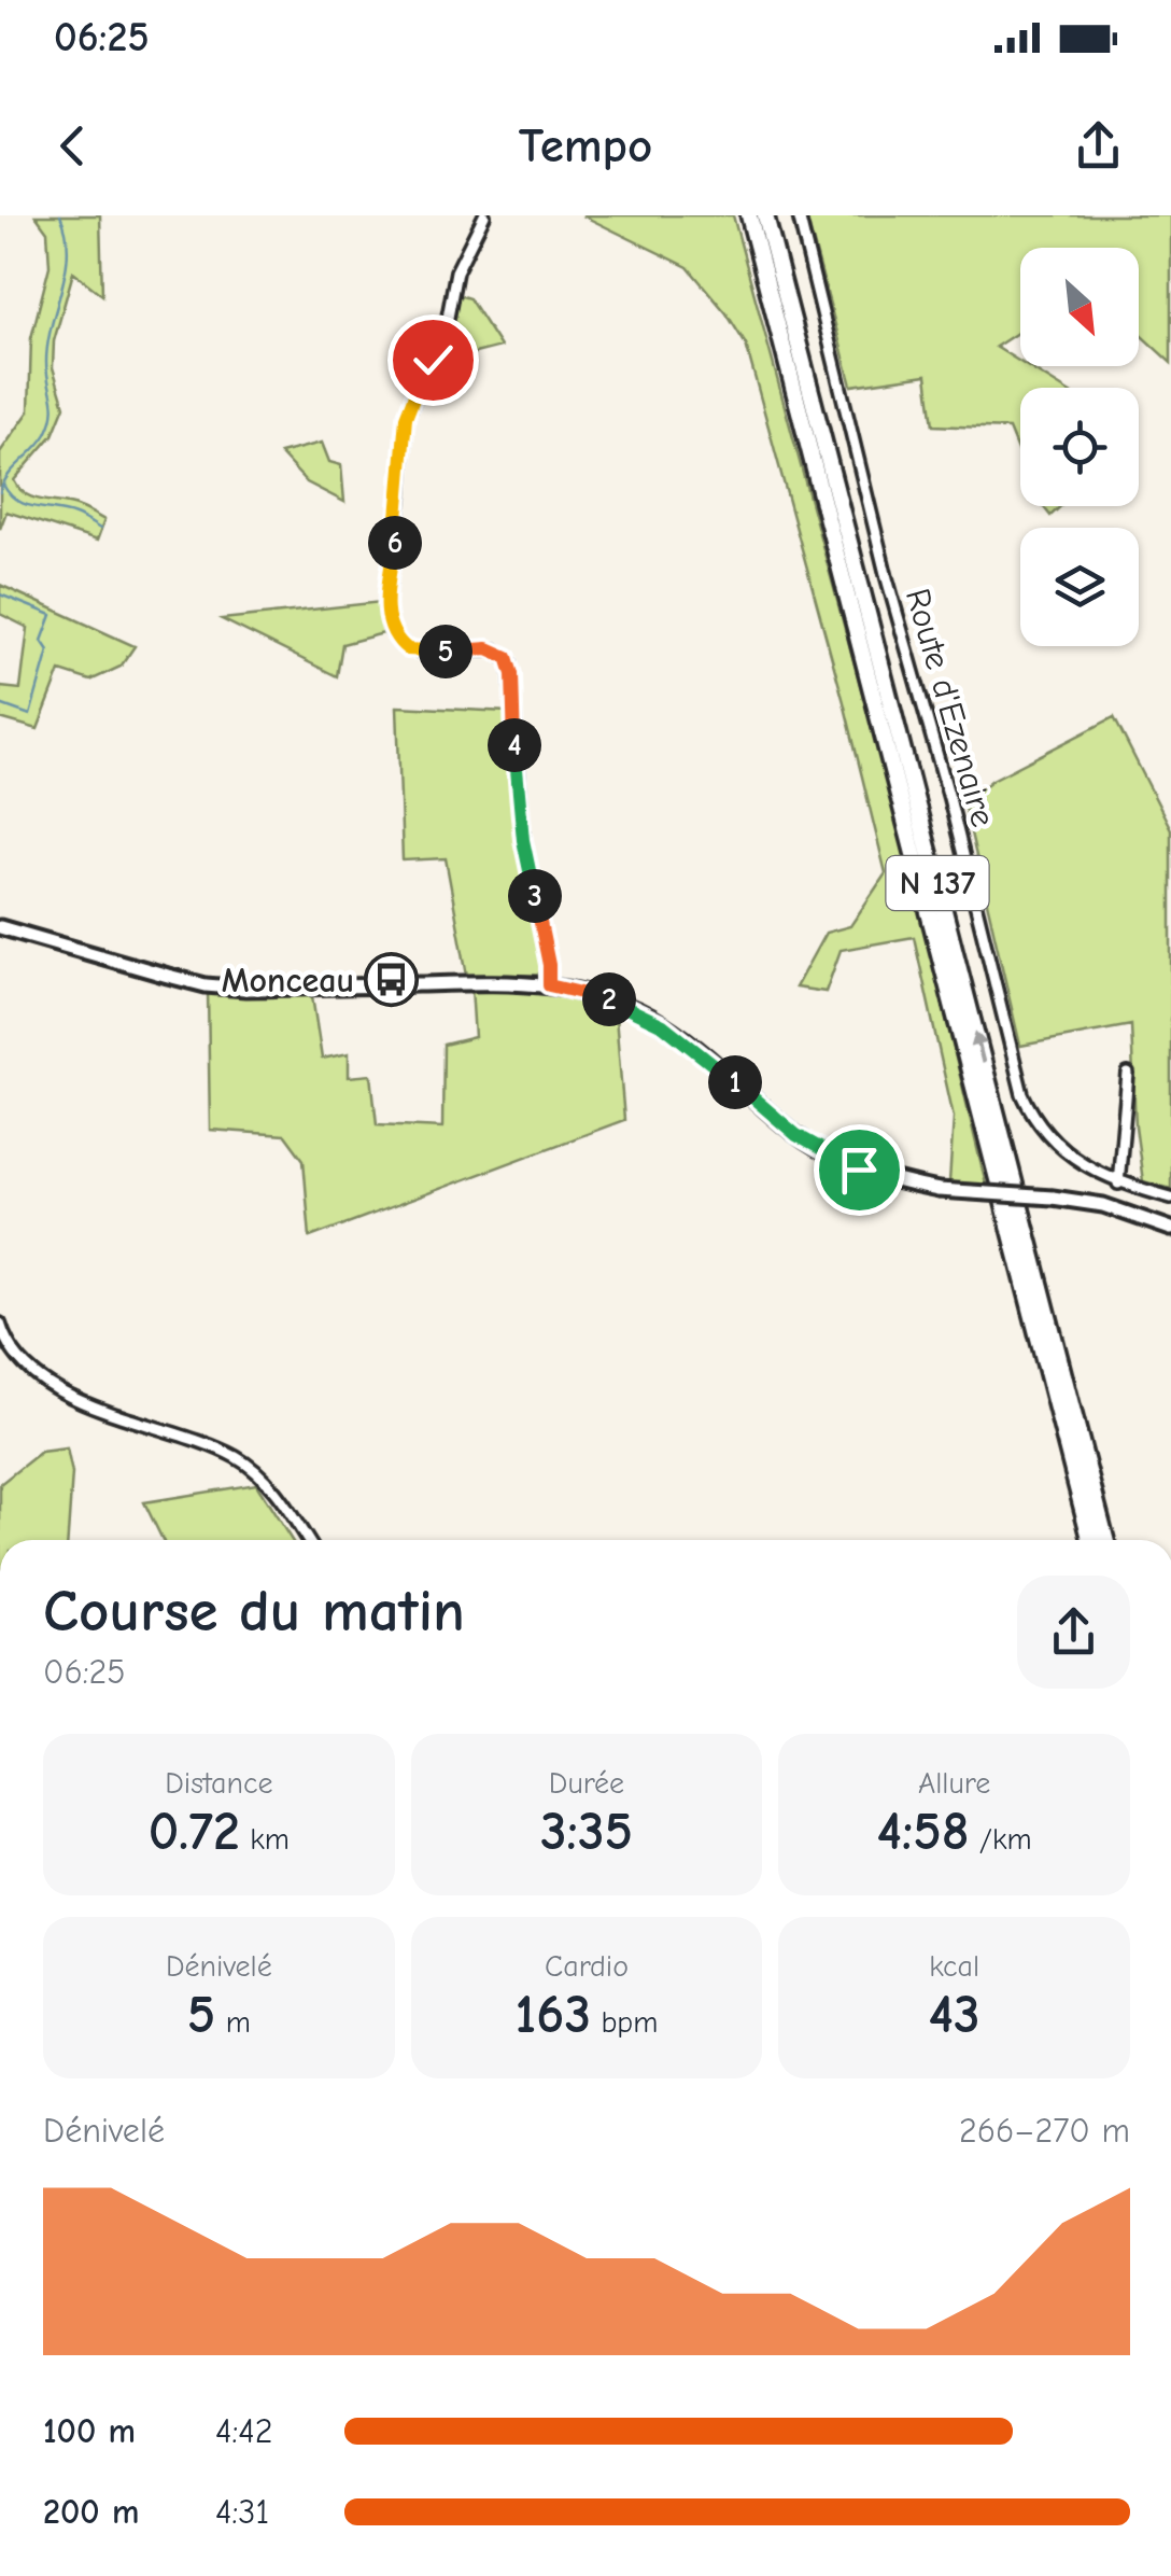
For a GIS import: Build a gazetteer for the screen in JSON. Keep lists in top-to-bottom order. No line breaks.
{"streets":{"highway":["N 137"],"street":["Route d'Ezenaire"]},"places":{"bus stop":["Monceau"]},"north":"bottom right","page":{"status":"06:25","header":"Tempo","pins":["6","5","4","3","2","1"],"heading":["Course du matin","06:25"],"stats":[["Distance","0.72 km"],["Durée","3:35"],["Allure","4:58 /km"],["Dénivelé","5 m"],["Cardio","163 bpm"],["kcal","43"]],"chart":["Dénivelé","266–270 m"],"list":[{"name":"100 m","note":"4:42"},{"name":"200 m","note":"4:31"}]}}
